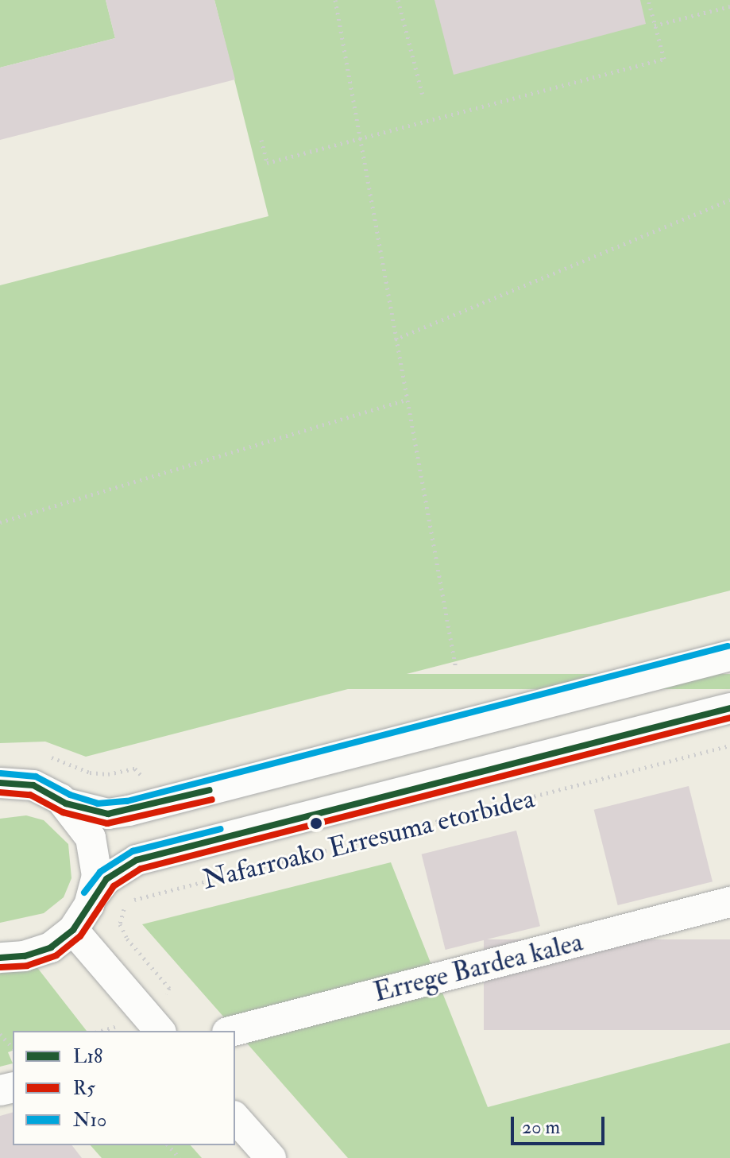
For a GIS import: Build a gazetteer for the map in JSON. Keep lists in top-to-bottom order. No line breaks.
{"streets":{"street":["Errege Bardea kalea"],"path":["Nafarroako Erresuma etorbidea"]},"lines":["transit line N10","transit line L18","transit line R5"],"legend":["L18","R5","N10"],"scale_bar":"20 m"}
